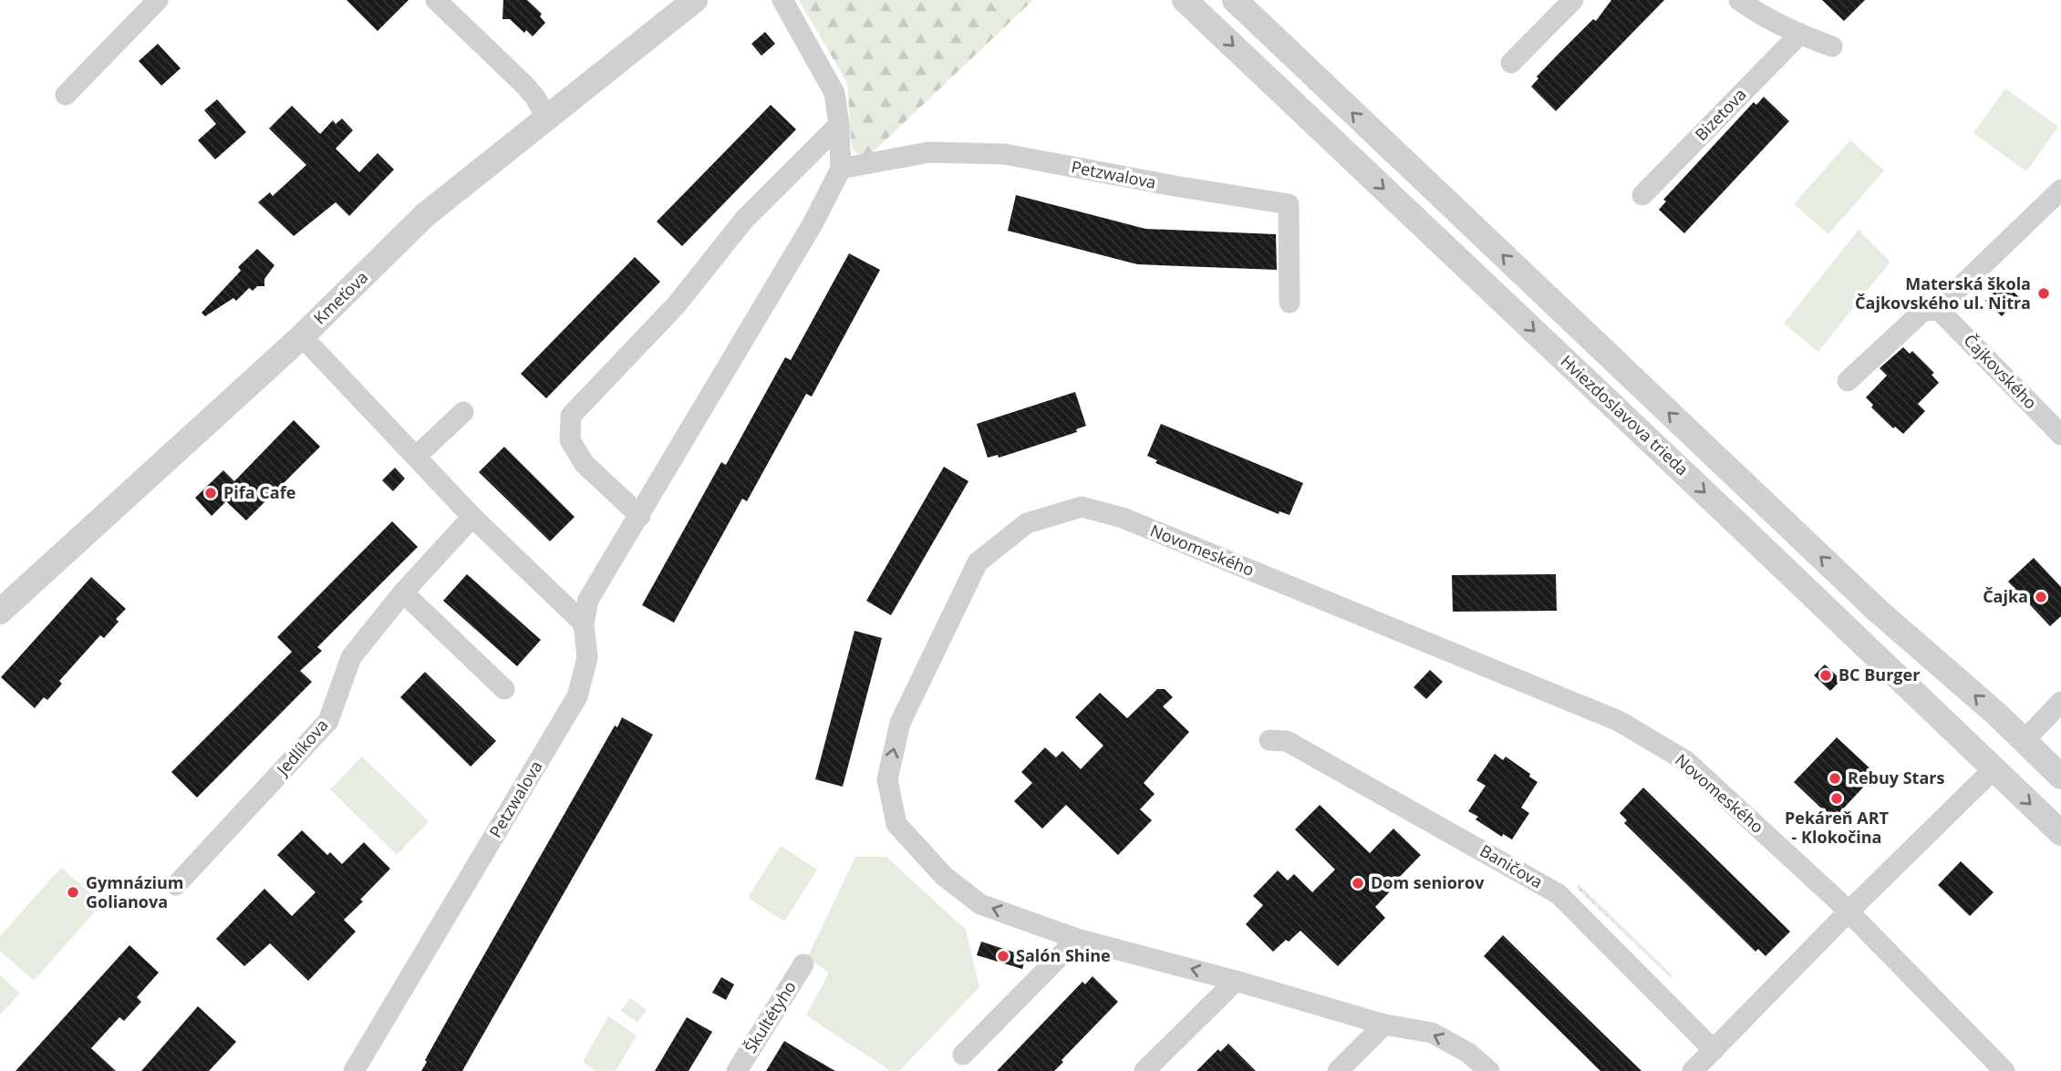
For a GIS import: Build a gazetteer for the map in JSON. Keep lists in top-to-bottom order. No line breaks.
{"streets":{"street":["Bizetova","Petzwalova","Kmeťova","Čajkovského","Hviezdoslavova trieda","Novomeského","Jedlíkova","Baničova","Škultétyho"]},"places":["Materská škola Čajkovského ul. Nitra","Pifa Cafe","Čajka","BC Burger","Rebuy Stars","Pekáreň ART - Klokočina","Dom seniorov","Gymnázium Golianova","Salón Shine"]}
